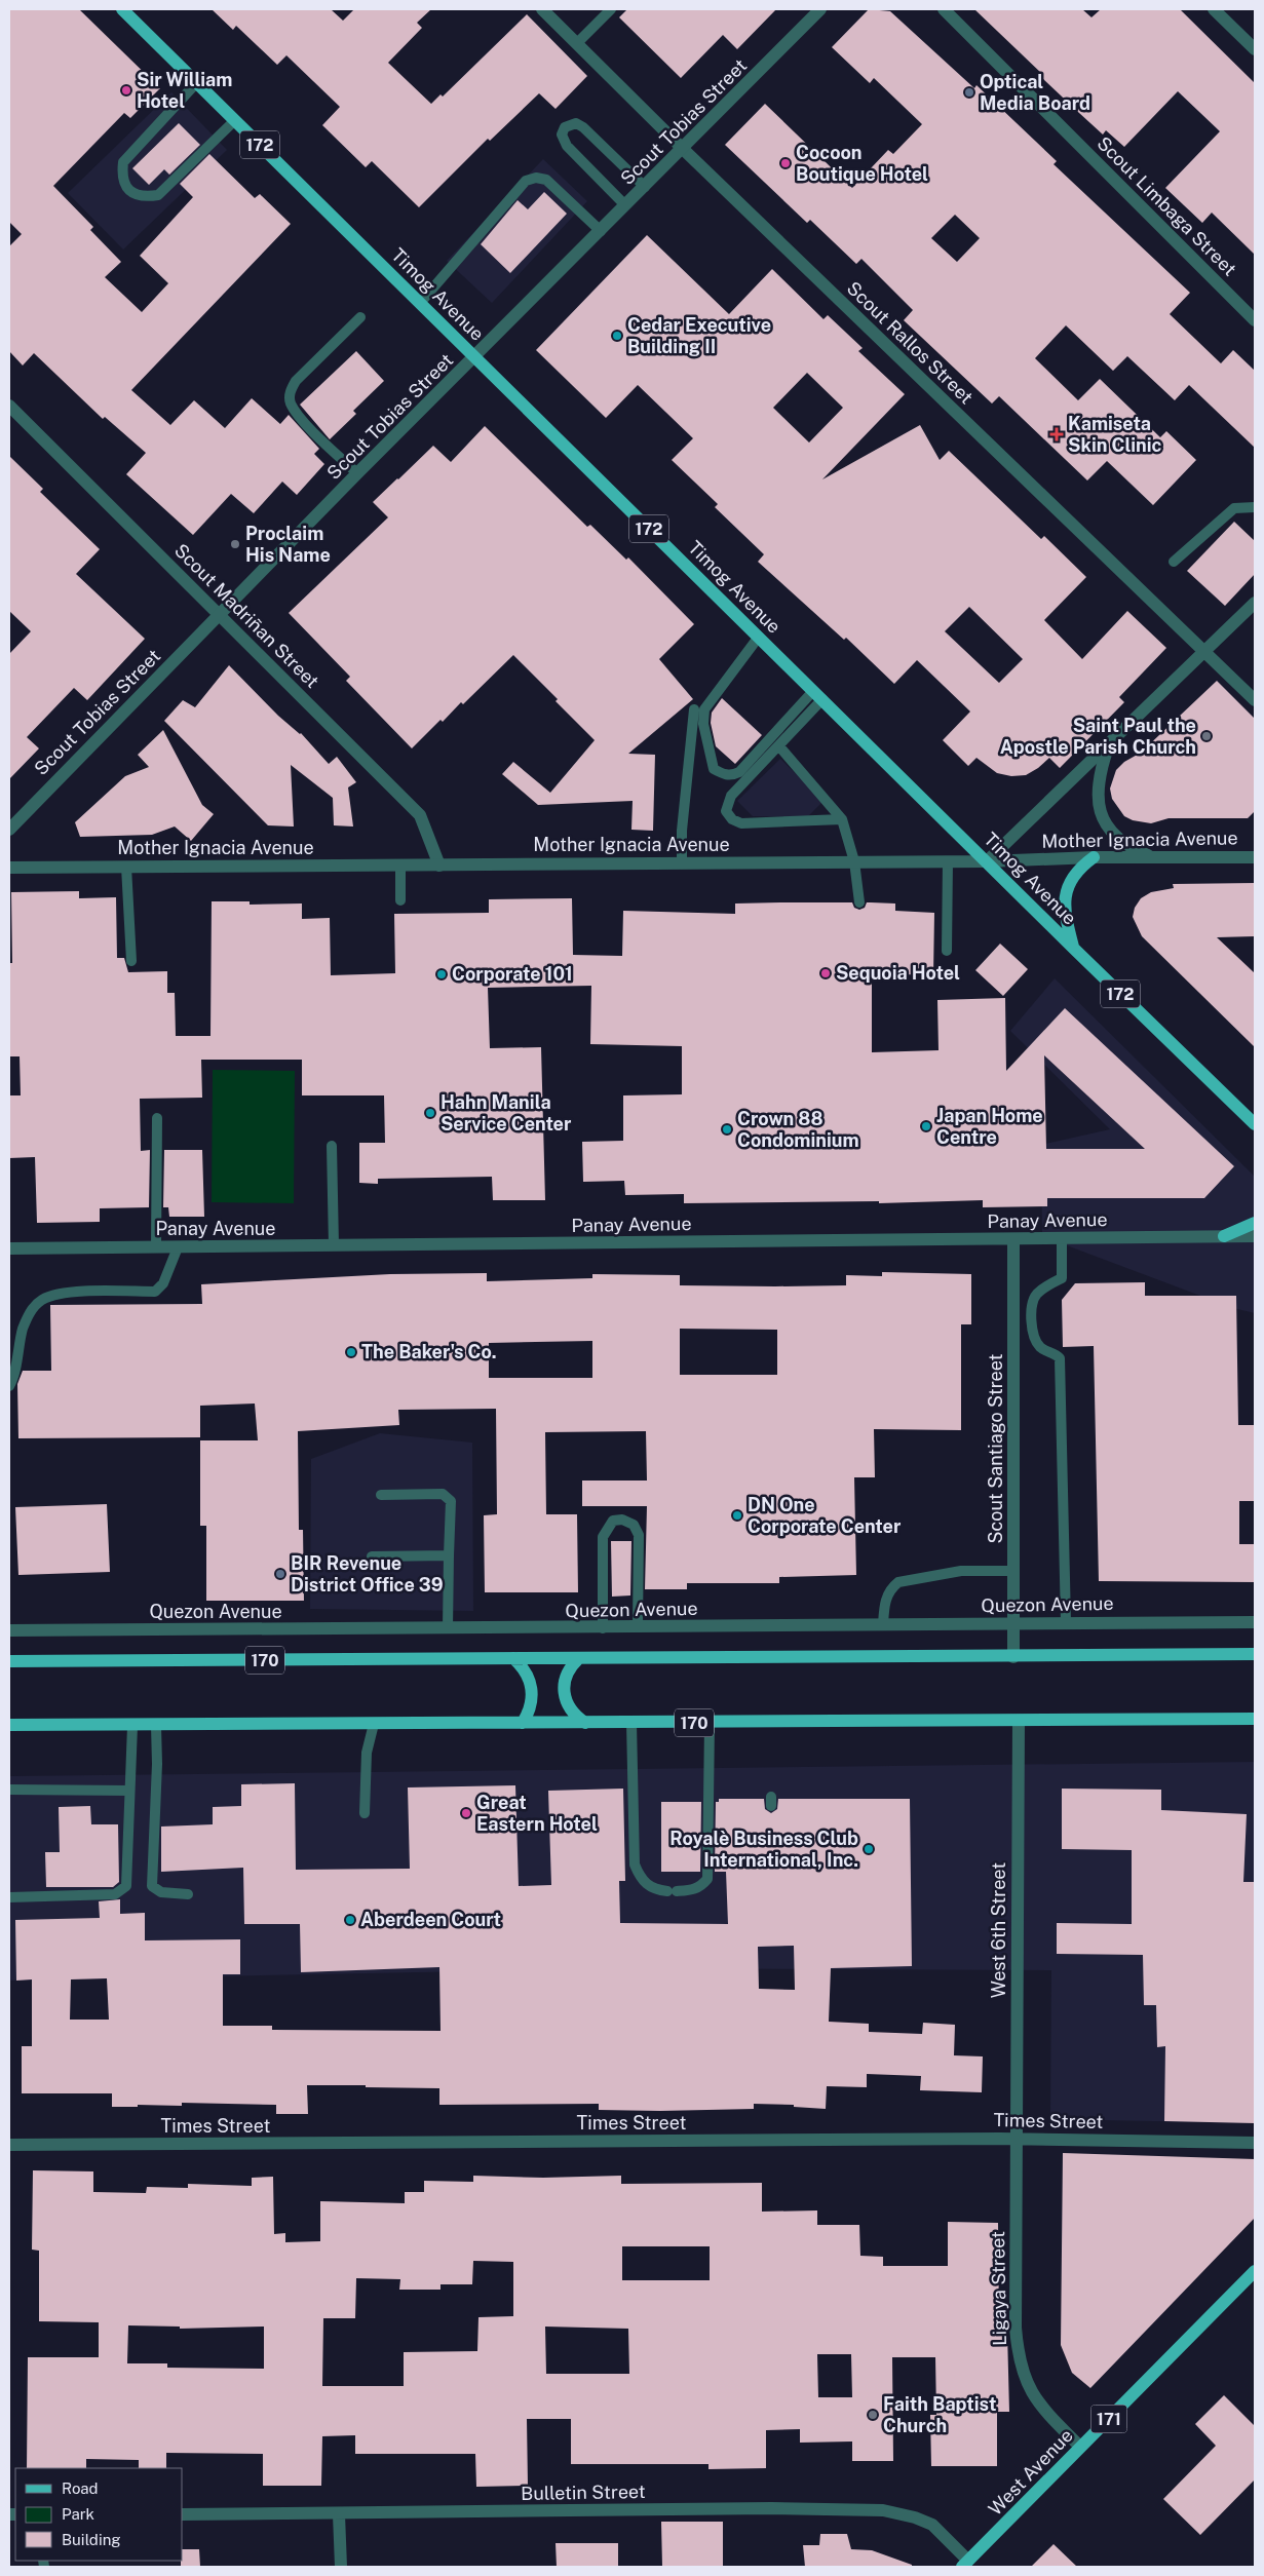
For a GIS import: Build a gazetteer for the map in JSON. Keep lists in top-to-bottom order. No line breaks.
{"streets":{"main road":["172","Timog Avenue","170","171","West Avenue"],"street":["Scout Tobias Street","Scout Limbaga Street","Scout Rallos Street","Scout Madriñan Street","Mother Ignacia Avenue","Panay Avenue","Scout Santiago Street","Quezon Avenue","West 6th Street","Times Street","Ligaya Street","Bulletin Street"]},"crossings":[["Scout Tobias Street","Timog Avenue"],["Scout Tobias Street","Scout Rallos Street"],["Scout Tobias Street","Scout Madriñan Street"],["Timog Avenue","Mother Ignacia Avenue"],["Scout Madriñan Street","Mother Ignacia Avenue"],["Panay Avenue","Scout Santiago Street"],["Scout Santiago Street","Quezon Avenue"],["Scout Santiago Street","170"],["170","West 6th Street"],["West 6th Street","Times Street"],["West 6th Street","Ligaya Street"],["Times Street","Ligaya Street"],["Ligaya Street","West Avenue"],["West Avenue","Bulletin Street"]],"places":{"other":["Sir William Hotel","Optical Media Board","Cocoon Boutique Hotel","Cedar Executive Building II","Proclaim His Name","Saint Paul the Apostle Parish Church","Sequoia Hotel","Corporate 101","Hahn Manila Service Center","Japan Home Centre","Crown 88 Condominium","The Baker's Co.","DN One Corporate Center","BIR Revenue District Office 39","Great Eastern Hotel","Royalè Business Club International, Inc.","Aberdeen Court","Faith Baptist Church"],"health":["Kamiseta Skin Clinic"]},"legend":["Road","Park","Building"]}
